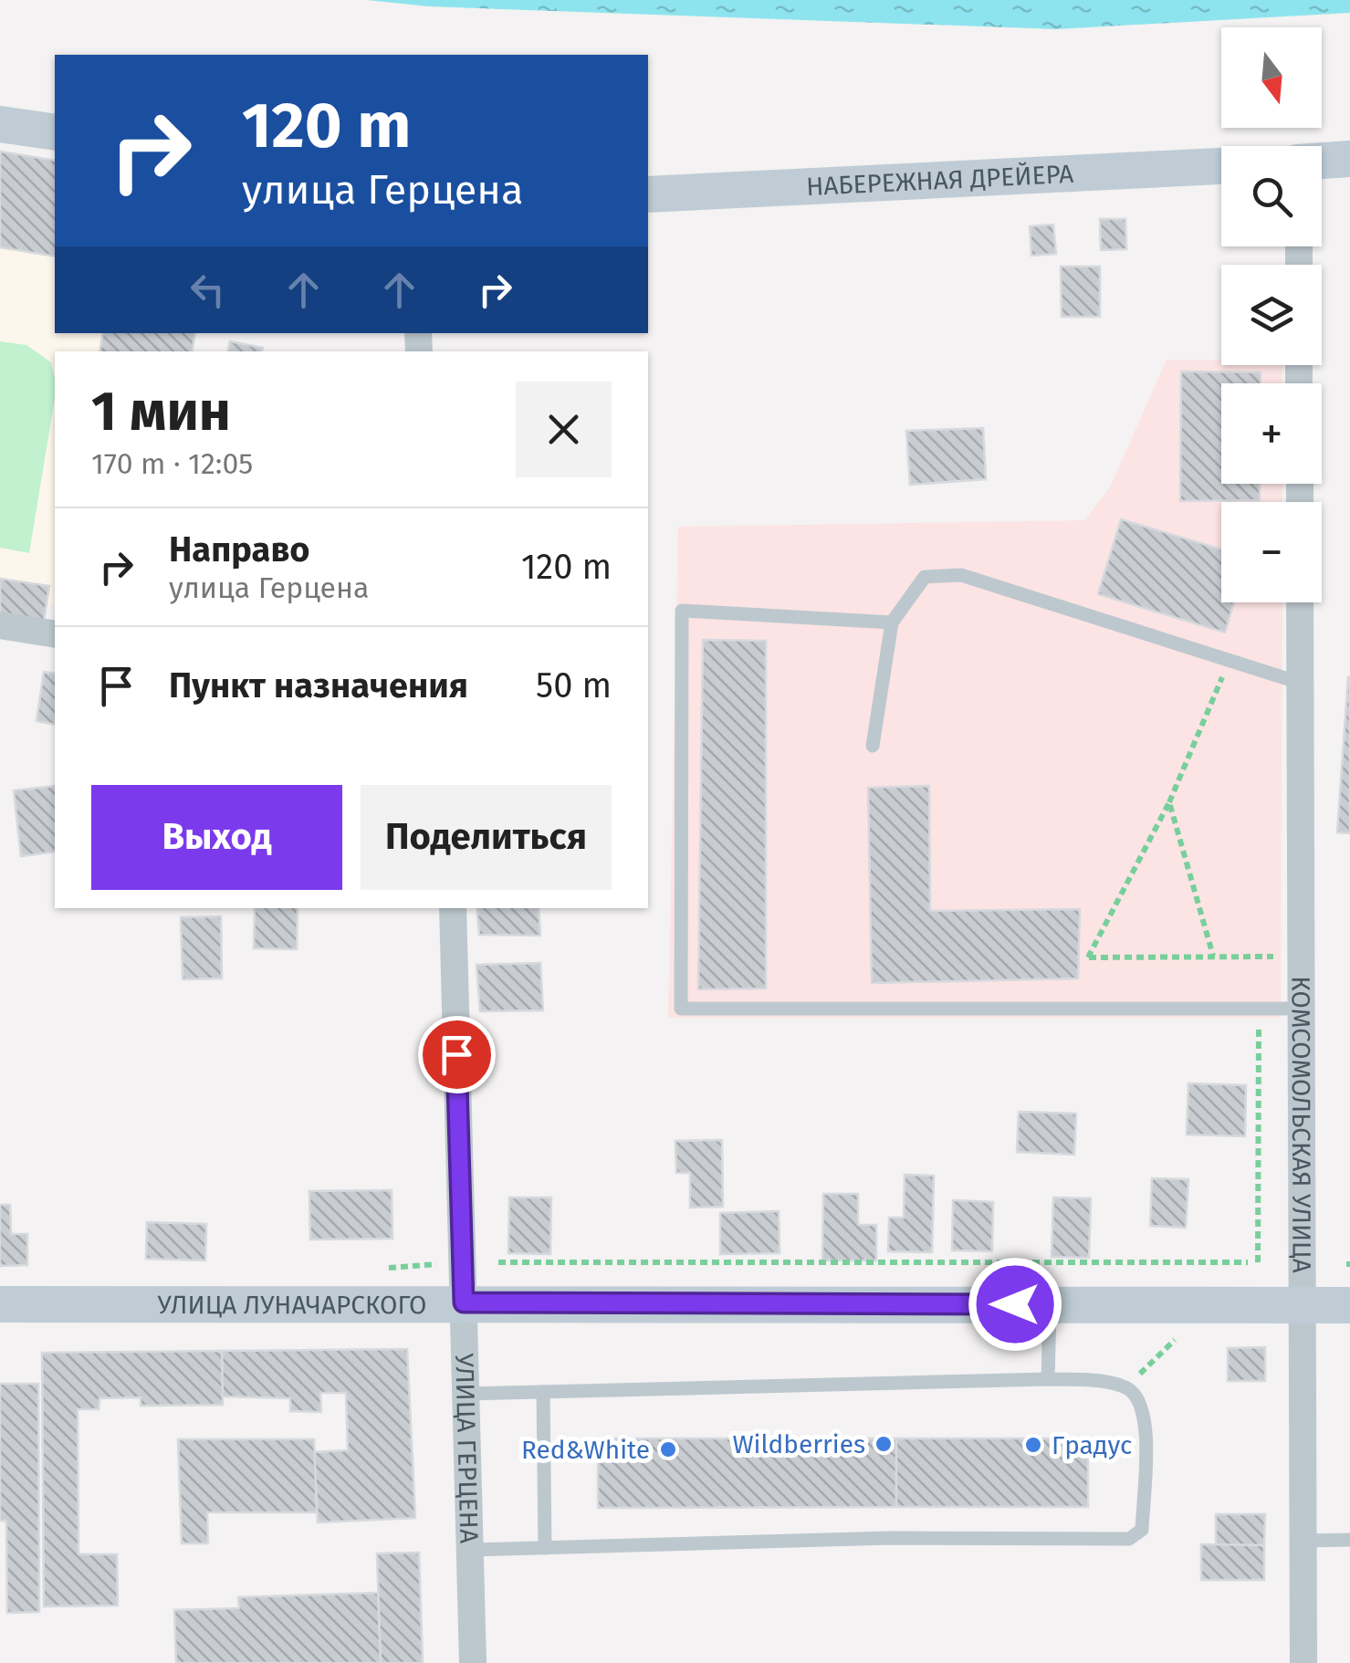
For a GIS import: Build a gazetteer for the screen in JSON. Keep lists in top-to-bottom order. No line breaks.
{"streets":{"main road":["НАБЕРЕЖНАЯ ДРЕЙЕРА","УЛИЦА ЛУНАЧАРСКОГО"],"street":["КОМСОМОЛЬСКАЯ УЛИЦА","УЛИЦА ГЕРЦЕНА"]},"crossings":[["КОМСОМОЛЬСКАЯ УЛИЦА","УЛИЦА ЛУНАЧАРСКОГО"],["УЛИЦА ЛУНАЧАРСКОГО","УЛИЦА ГЕРЦЕНА"]],"places":["Wildberries","Градус","Red&White"],"north":"bottom","page":{"map_buttons":["+","−"],"turn":["120 m","улица Герцена"],"heading":["1 мин","170 m · 12:05"],"list":[{"name":"Направо","note":"улица Герцена","value":"120 m"},{"name":"Пункт назначения","value":"50 m"}],"buttons":["Выход","Поделиться"]}}
